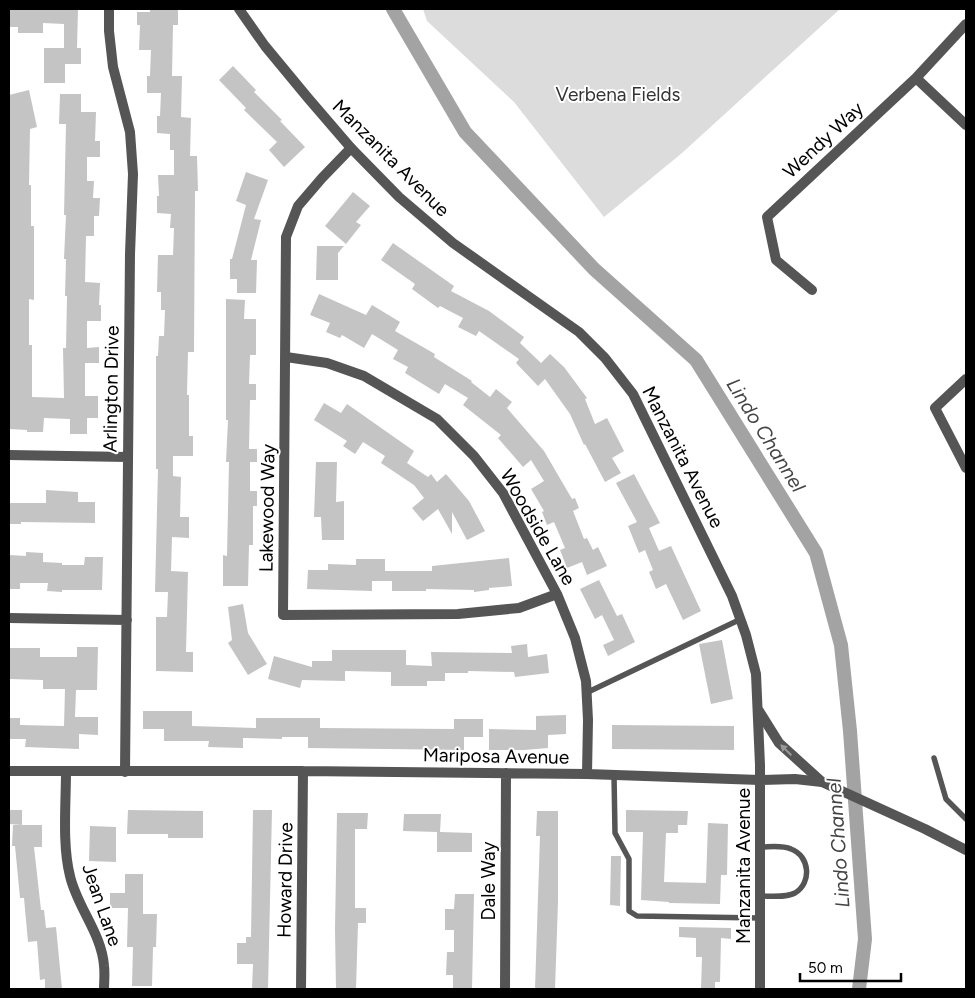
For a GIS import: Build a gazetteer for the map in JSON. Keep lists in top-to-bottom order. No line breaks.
{"streets":{"street":["Wendy Way","Manzanita Avenue","Arlington Drive","Lakewood Way","Woodside Lane","Mariposa Avenue","Howard Drive","Dale Way","Jean Lane"]},"crossings":[["Manzanita Avenue","Lakewood Way"],["Manzanita Avenue","Mariposa Avenue"],["Arlington Drive","Mariposa Avenue"],["Lakewood Way","Woodside Lane"],["Woodside Lane","Mariposa Avenue"],["Mariposa Avenue","Howard Drive"],["Mariposa Avenue","Dale Way"],["Mariposa Avenue","Jean Lane"]],"water":["Lindo Channel"],"parks":["Verbena Fields"],"scale_bar":"50 m"}
